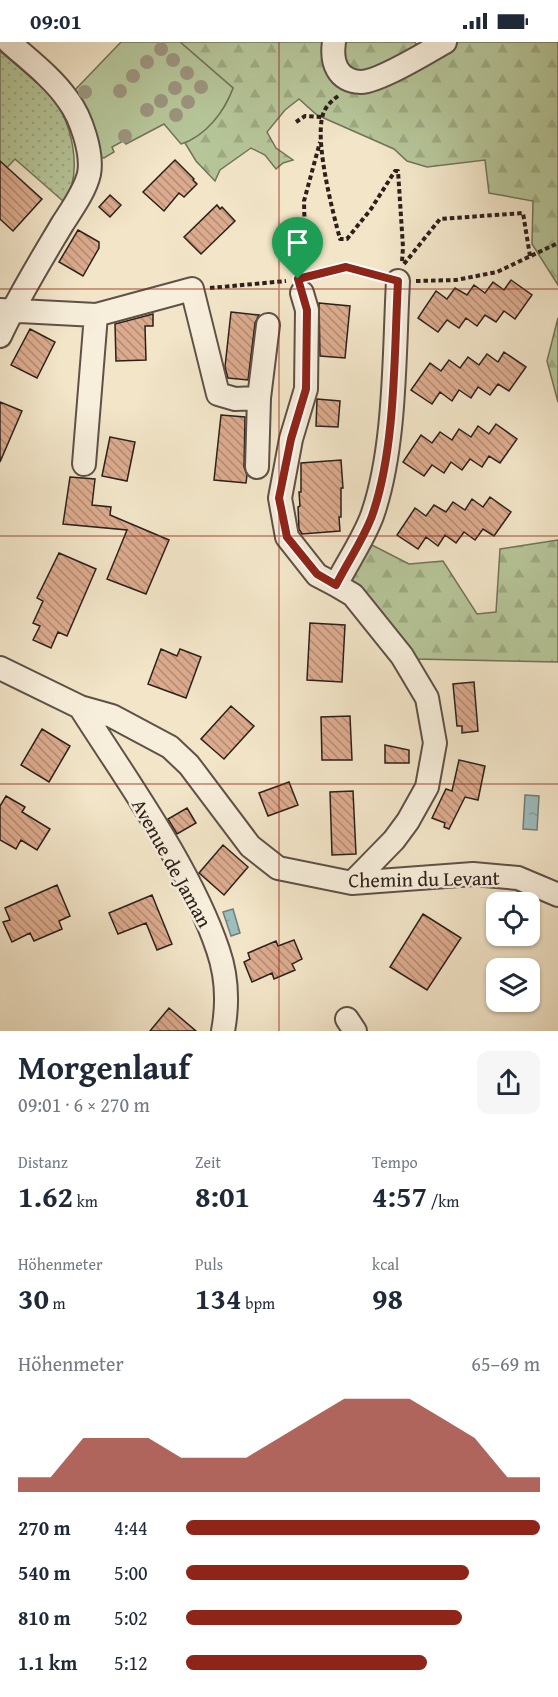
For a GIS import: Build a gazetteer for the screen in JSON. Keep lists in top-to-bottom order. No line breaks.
{"streets":{"street":["Avenue de Jaman","Chemin du Levant"]},"crossings":[["Avenue de Jaman","Chemin du Levant"]],"page":{"status":"09:01","heading":["Morgenlauf","09:01 · 6 × 270 m"],"stats":[["Distanz","1.62 km"],["Zeit","8:01"],["Tempo","4:57 /km"],["Höhenmeter","30 m"],["Puls","134 bpm"],["kcal","98"]],"chart":["Höhenmeter","65–69 m"],"list":[{"name":"270 m","note":"4:44"},{"name":"540 m","note":"5:00"},{"name":"810 m","note":"5:02"},{"name":"1.1 km","note":"5:12"}]}}
